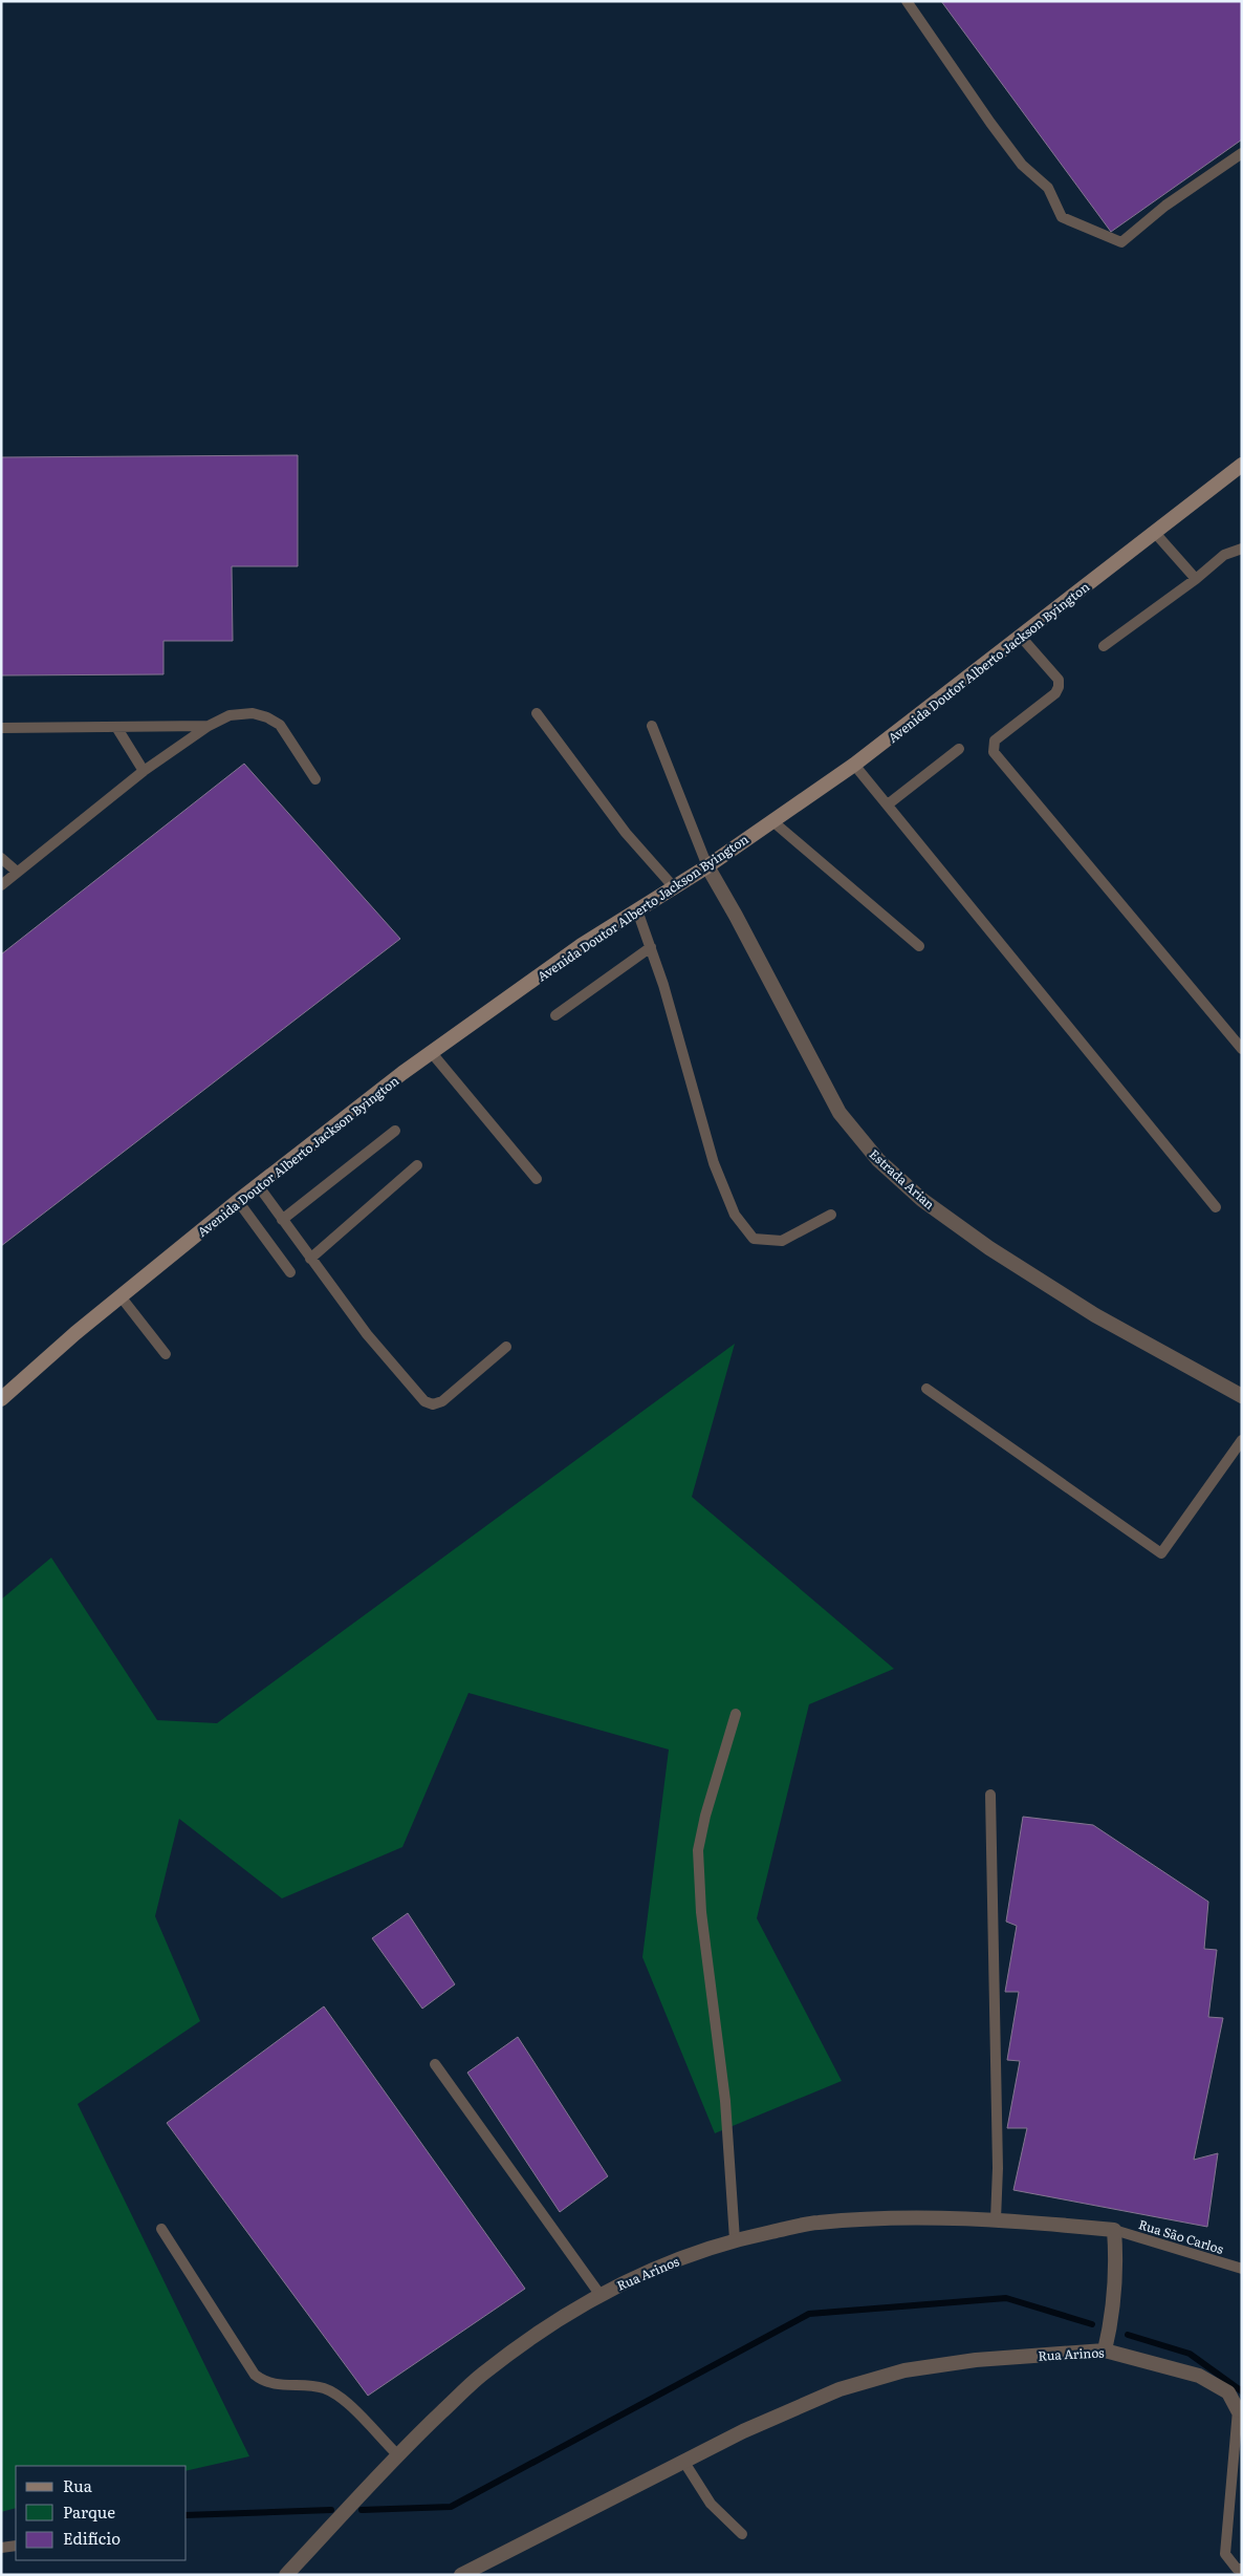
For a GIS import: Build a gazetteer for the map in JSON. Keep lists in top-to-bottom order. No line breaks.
{"streets":{"main road":["Avenida Doutor Alberto Jackson Byington"],"street":["Estrada Arian","Rua Arinos"],"lane":["Rua São Carlos"]},"crossings":[["Avenida Doutor Alberto Jackson Byington","Estrada Arian"],["Rua São Carlos","Rua Arinos"]],"legend":["Rua","Parque","Edifício"]}
